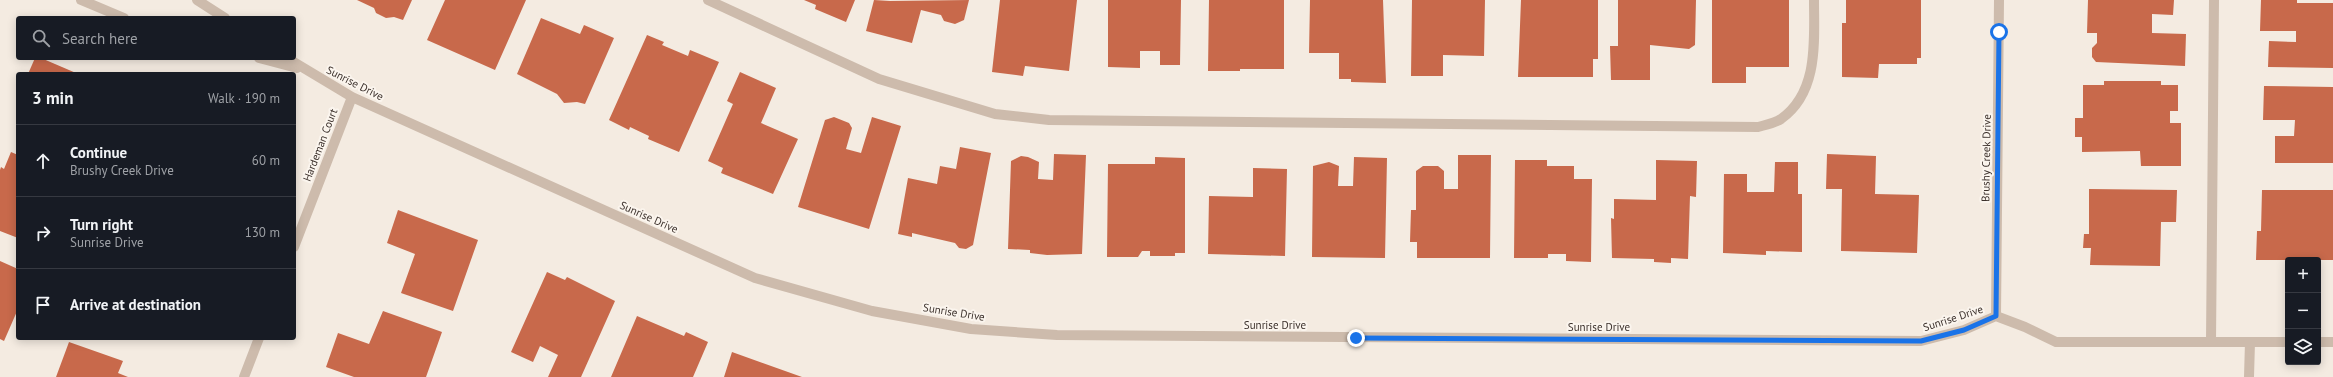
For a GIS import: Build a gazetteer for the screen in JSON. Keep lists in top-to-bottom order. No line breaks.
{"streets":{"street":["Sunrise Drive","Hardeman Court","Brushy Creek Drive"]},"crossings":[["Sunrise Drive","Hardeman Court"],["Sunrise Drive","Brushy Creek Drive"]],"page":{"search":"Search here","heading":["3 min","Walk · 190 m"],"list":[["Continue","Brushy Creek Drive","60 m"],["Turn right","Sunrise Drive","130 m"],"Arrive at destination"],"map_buttons":["+","−"]}}
